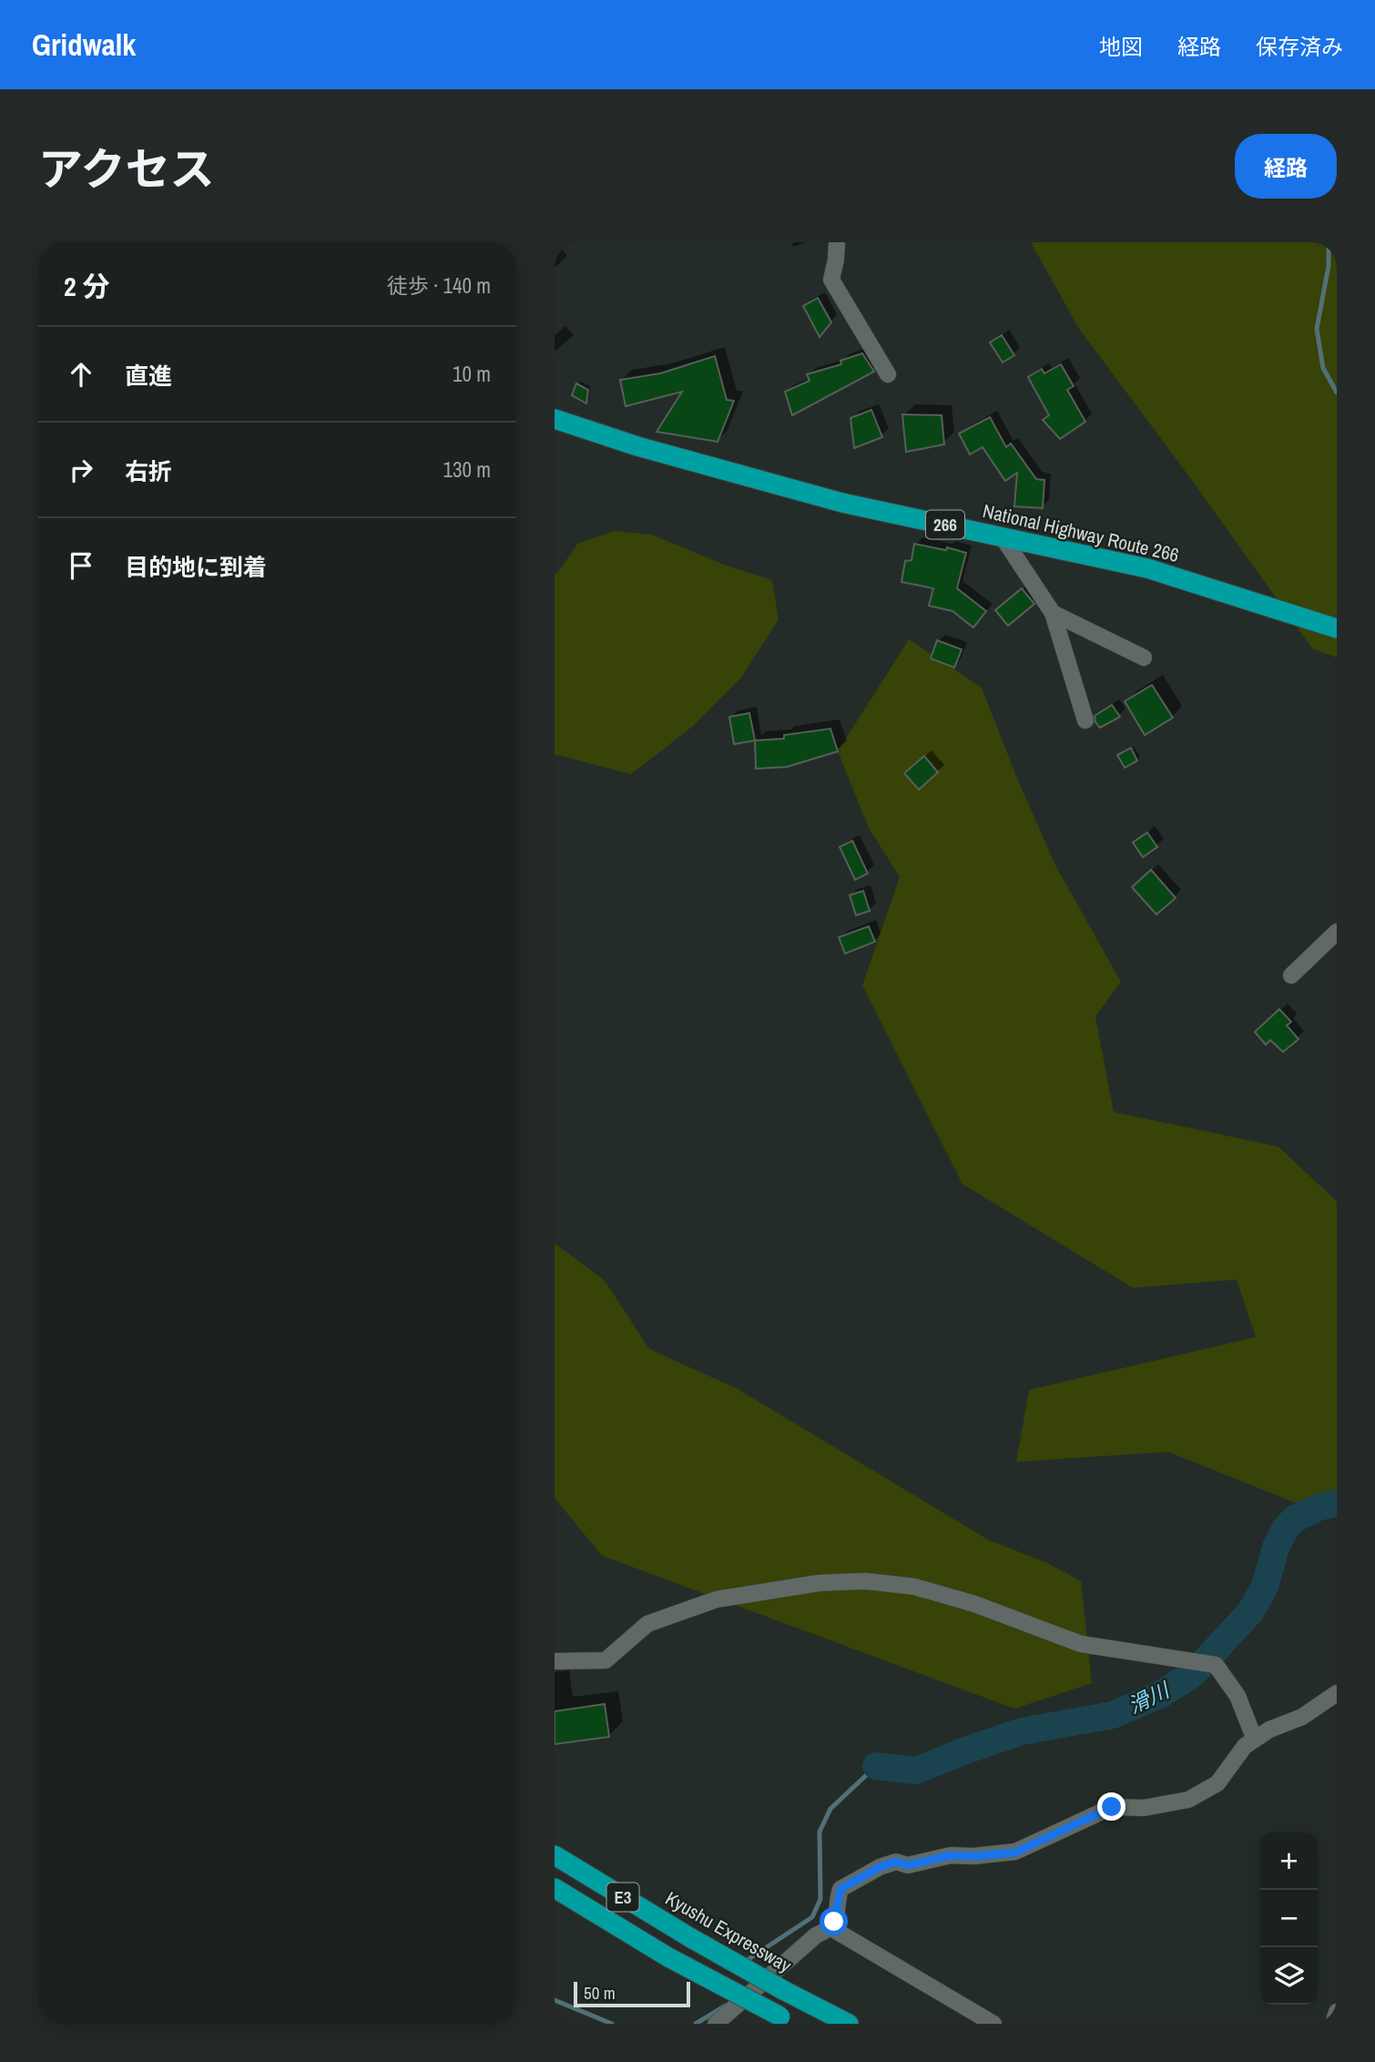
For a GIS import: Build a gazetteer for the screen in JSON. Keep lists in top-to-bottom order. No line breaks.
{"streets":{"highway":["266","National Highway Route 266","E3","Kyushu Expressway"]},"water":["滑川"],"scale_bar":"50 m","page":{"header":"Gridwalk","nav":["地図","経路","保存済み"],"title":"アクセス","buttons":"経路","heading":["2 分","徒歩 · 140 m"],"list":[["直進","10 m"],["右折","130 m"],"目的地に到着"],"map_buttons":["+","−"],"scale":"50 m"}}
